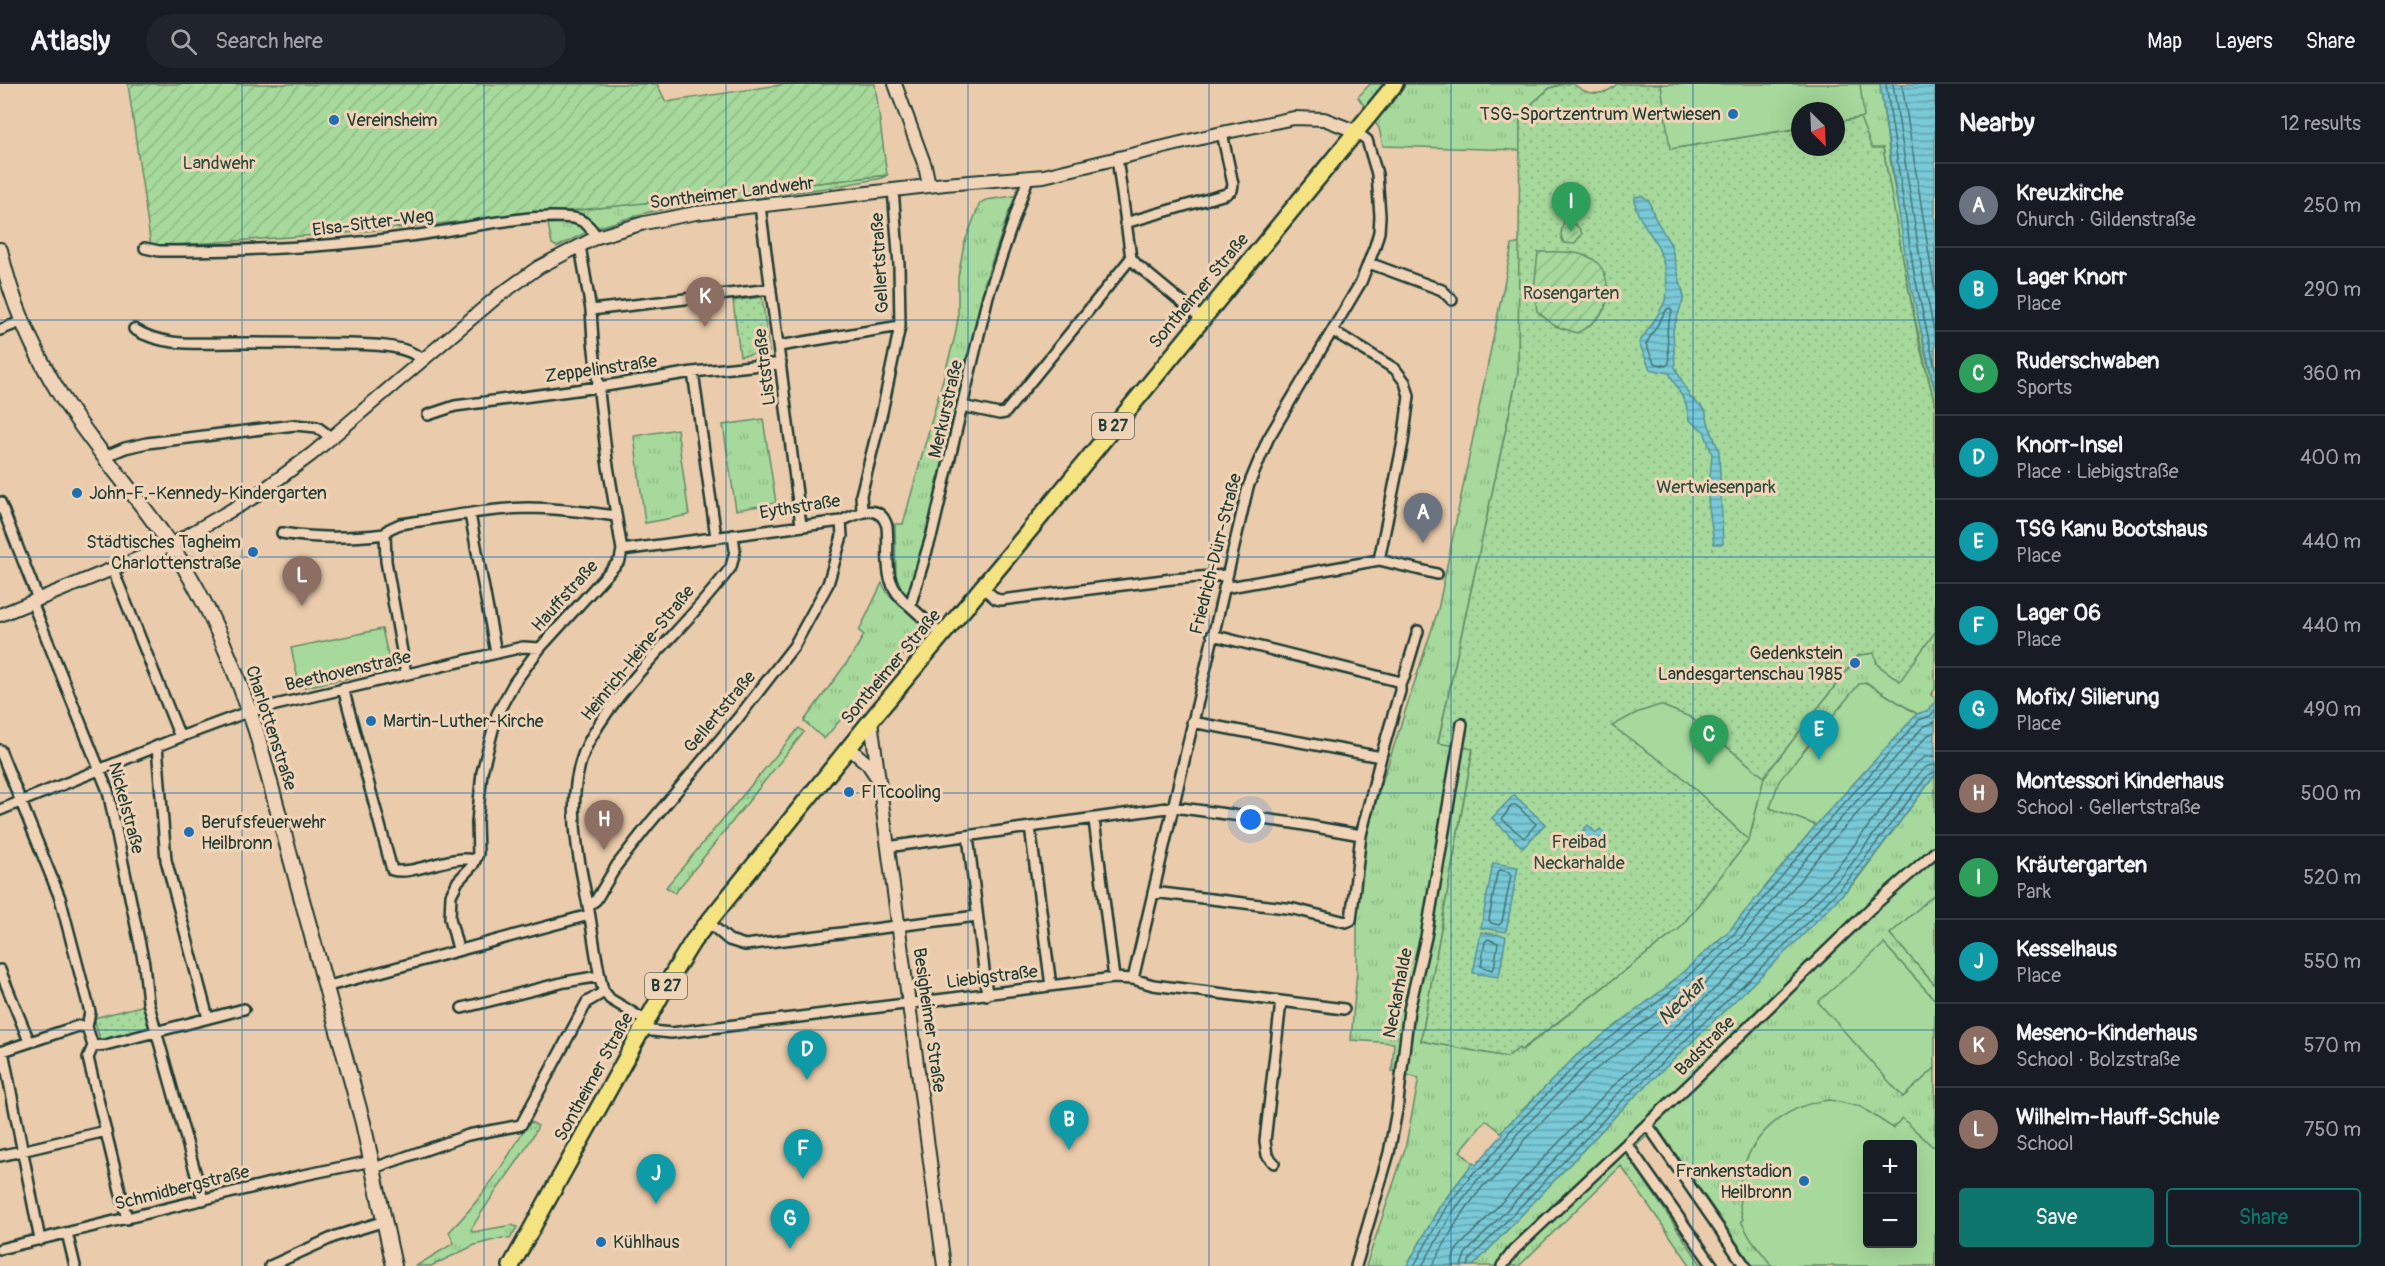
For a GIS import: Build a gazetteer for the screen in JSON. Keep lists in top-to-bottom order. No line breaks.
{"streets":{"main road":["Sontheimer Straße","B 27","Charlottenstraße"],"street":["Sontheimer Landwehr","Elsa-Sitter-Weg","Gellertstraße","Liststraße","Zeppelinstraße","Merkurstraße","Eythstraße","Friedrich-Dürr-Straße","Hauffstraße","Heinrich-Heine-Straße","Beethovenstraße","Nickelstraße","Liebigstraße","Neckarhalde","Besigheimer Straße","Badstraße","Schmidbergstraße"]},"crossings":[["Sontheimer Landwehr","Elsa-Sitter-Weg"],["Sontheimer Landwehr","Gellertstraße"],["Sontheimer Landwehr","Sontheimer Straße"],["Sontheimer Landwehr","Liststraße"],["Sontheimer Landwehr","Merkurstraße"],["Sontheimer Landwehr","B 27"],["Sontheimer Landwehr","Friedrich-Dürr-Straße"],["Sontheimer Landwehr","Charlottenstraße"],["Sontheimer Landwehr","Nickelstraße"],["Gellertstraße","Eythstraße"],["Gellertstraße","Heinrich-Heine-Straße"],["Sontheimer Straße","B 27"],["Sontheimer Straße","Friedrich-Dürr-Straße"],["Sontheimer Straße","Liebigstraße"],["Sontheimer Straße","Besigheimer Straße"],["Liststraße","Zeppelinstraße"],["Liststraße","Eythstraße"],["Merkurstraße","Eythstraße"],["B 27","Friedrich-Dürr-Straße"],["Eythstraße","Hauffstraße"],["Eythstraße","Heinrich-Heine-Straße"],["Friedrich-Dürr-Straße","Liebigstraße"],["Hauffstraße","Beethovenstraße"],["Heinrich-Heine-Straße","Schmidbergstraße"],["Beethovenstraße","Charlottenstraße"],["Beethovenstraße","Nickelstraße"],["Charlottenstraße","Schmidbergstraße"],["Nickelstraße","Schmidbergstraße"],["Liebigstraße","Besigheimer Straße"]],"water":["Neckar"],"parks":["Landwehr","Rosengarten","Wertwiesenpark","Freibad Neckarhalde"],"places":["TSG-Sportzentrum Wertwiesen","Vereinsheim","John-F.-Kennedy-Kindergarten","Städtisches Tagheim Charlottenstraße","Gedenkstein Landesgartenschau 1985","Martin-Luther-Kirche","FITcooling","Berufsfeuerwehr Heilbronn","Frankenstadion Heilbronn","Kühlhaus"],"north":"bottom right","page":{"header":"Atlasly","search":"Search here","nav":["Map","Layers","Share"],"heading":["Nearby","12 results"],"list":[{"mark":"A","name":"Kreuzkirche","note":"Church · Gildenstraße","value":"250 m"},{"mark":"B","name":"Lager Knorr","note":"Place","value":"290 m"},{"mark":"C","name":"Ruderschwaben","note":"Sports","value":"360 m"},{"mark":"D","name":"Knorr-Insel","note":"Place · Liebigstraße","value":"400 m"},{"mark":"E","name":"TSG Kanu Bootshaus","note":"Place","value":"440 m"},{"mark":"F","name":"Lager 06","note":"Place","value":"440 m"},{"mark":"G","name":"Mofix/ Silierung","note":"Place","value":"490 m"},{"mark":"H","name":"Montessori Kinderhaus","note":"School · Gellertstraße","value":"500 m"},{"mark":"I","name":"Kräutergarten","note":"Park","value":"520 m"},{"mark":"J","name":"Kesselhaus","note":"Place","value":"550 m"},{"mark":"K","name":"Meseno-Kinderhaus","note":"School · Bolzstraße","value":"570 m"},{"mark":"L","name":"Wilhelm-Hauff-Schule","note":"School","value":"750 m"}],"pins":["I","K","A","L","E","C","H","D","B","F","J","G"],"map_buttons":["+","−"],"buttons":["Save","Share"]}}
